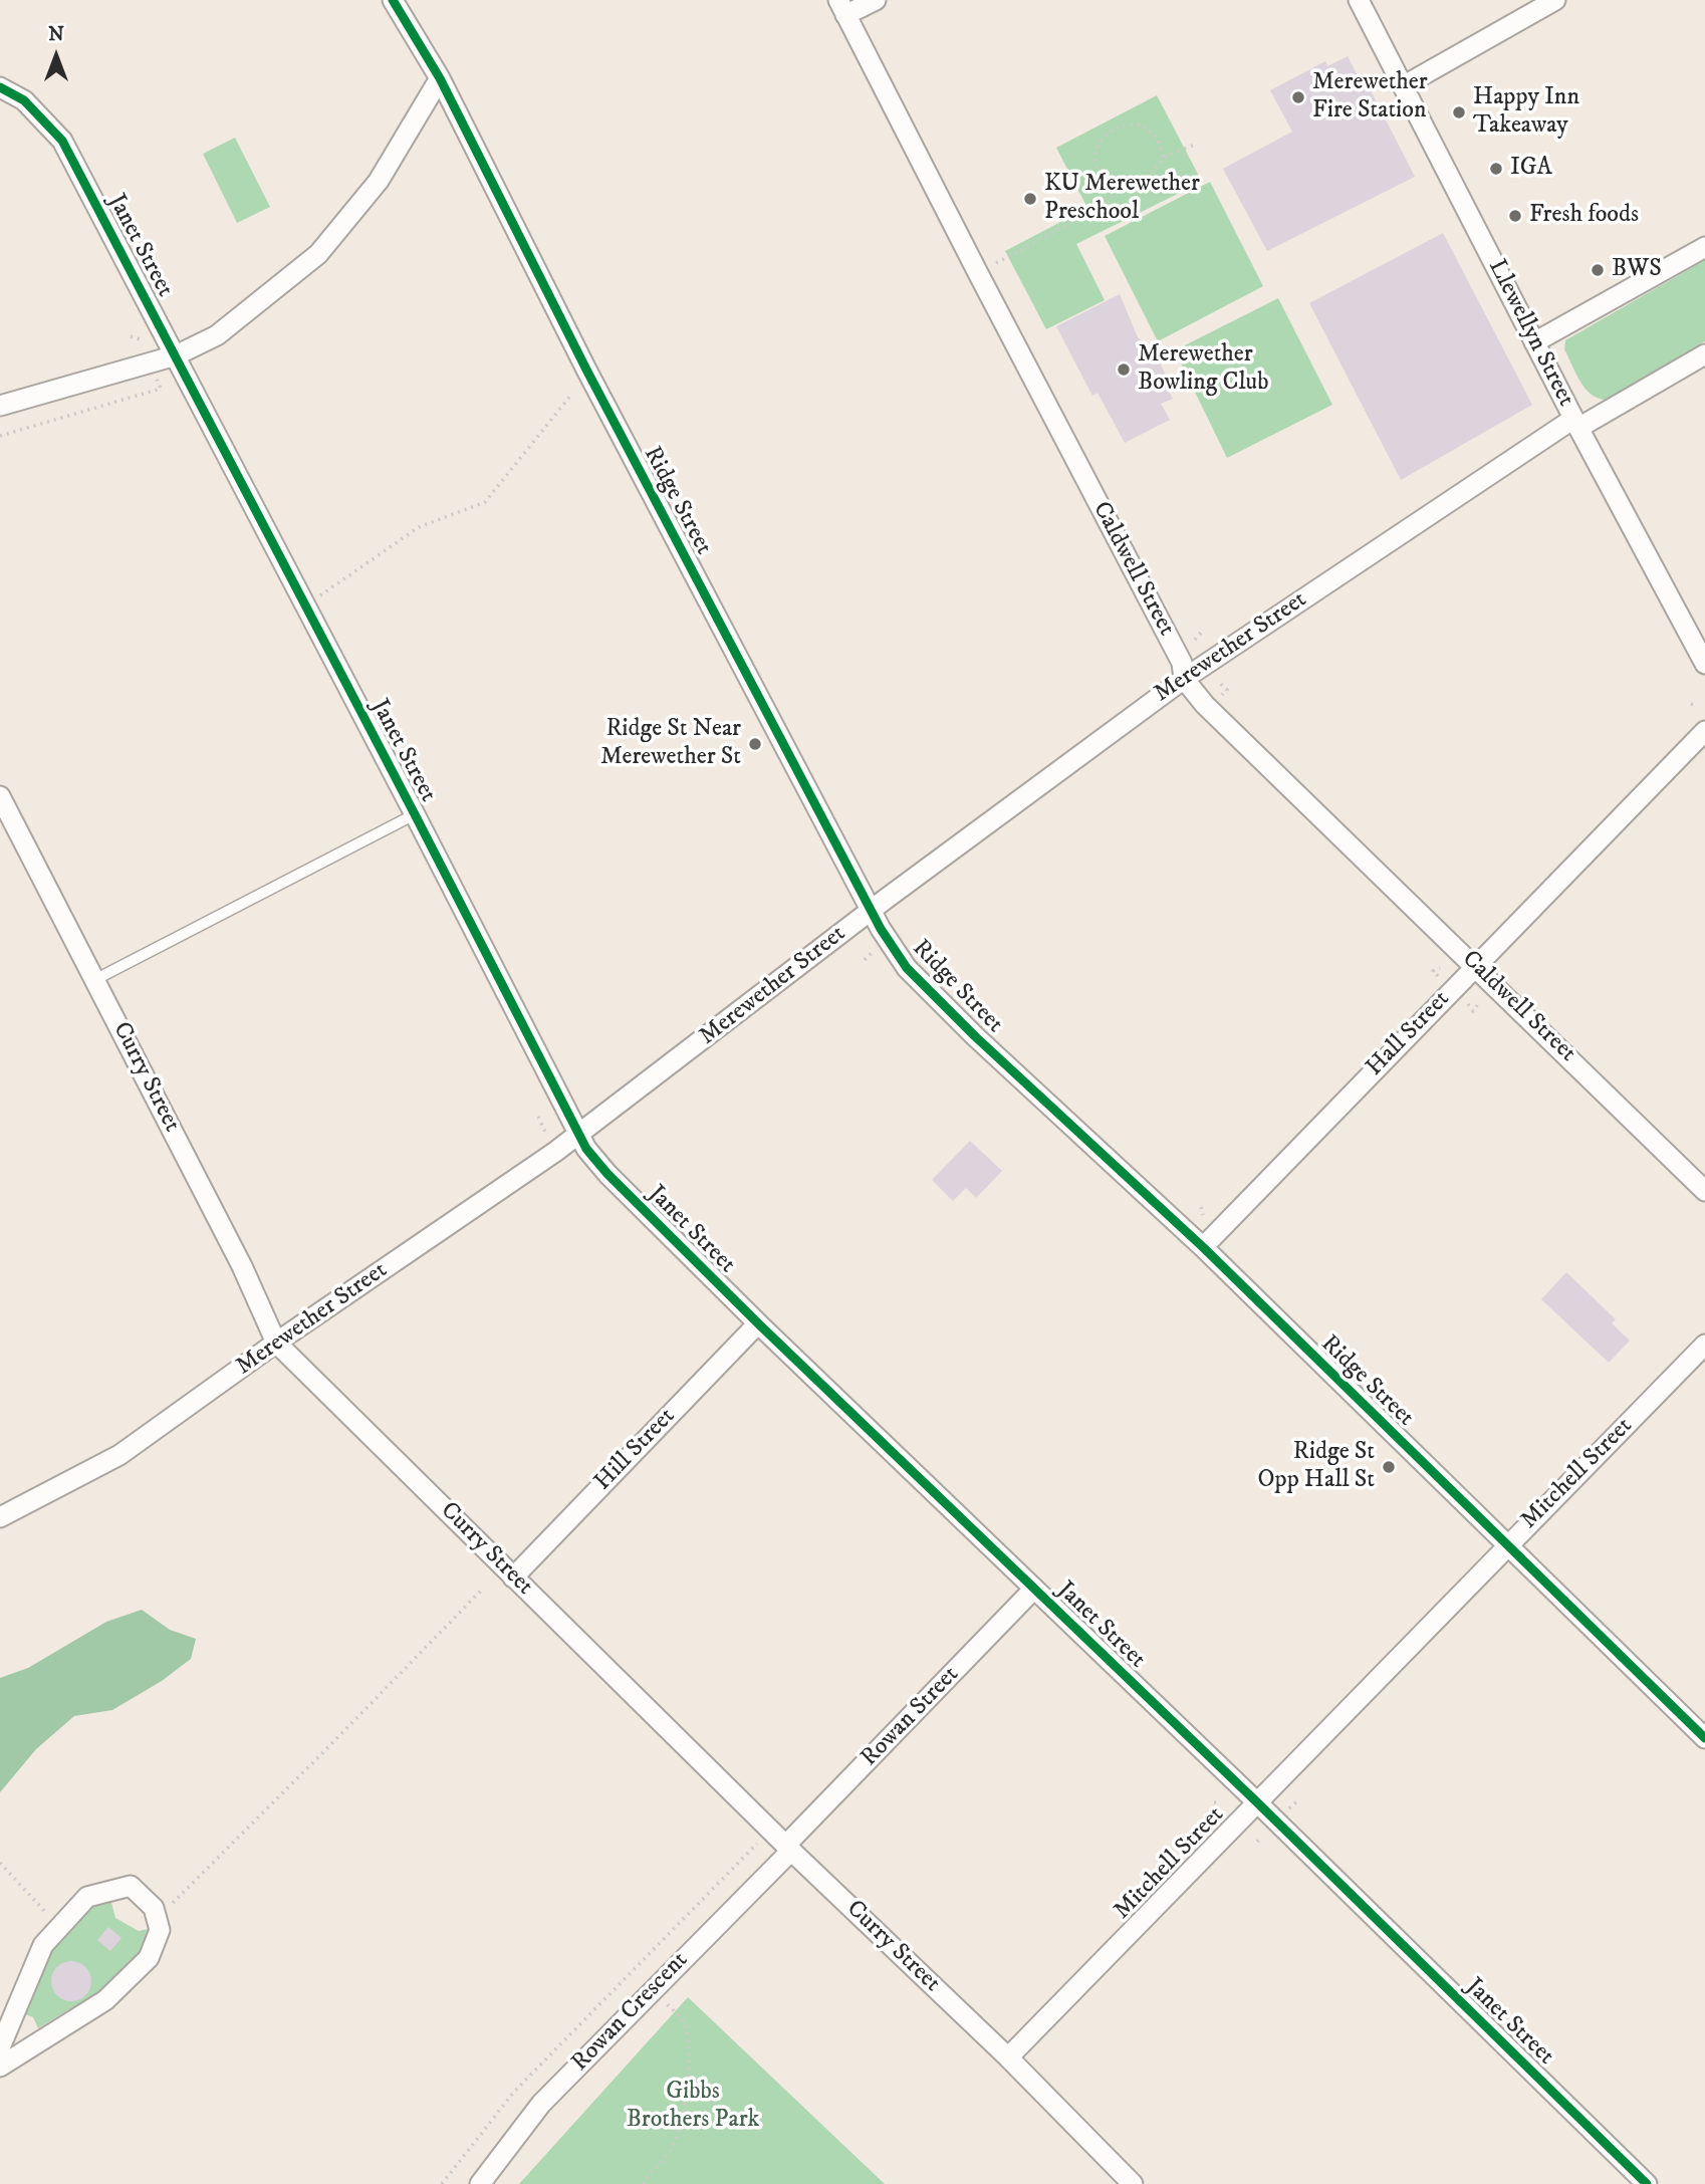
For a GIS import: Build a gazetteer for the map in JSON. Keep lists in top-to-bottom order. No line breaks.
{"streets":{"street":["Janet Street","Llewellyn Street","Ridge Street","Caldwell Street","Merewether Street","Hall Street","Curry Street","Hill Street","Mitchell Street","Rowan Street","Rowan Crescent"]},"crossings":[["Janet Street","Merewether Street"],["Janet Street","Hill Street"],["Janet Street","Mitchell Street"],["Janet Street","Rowan Street"],["Llewellyn Street","Merewether Street"],["Ridge Street","Merewether Street"],["Ridge Street","Hall Street"],["Ridge Street","Mitchell Street"],["Caldwell Street","Merewether Street"],["Caldwell Street","Hall Street"],["Merewether Street","Curry Street"],["Curry Street","Hill Street"],["Curry Street","Mitchell Street"],["Curry Street","Rowan Street"],["Curry Street","Rowan Crescent"],["Rowan Street","Rowan Crescent"]],"parks":["Gibbs Brothers Park"],"places":["Merewether Fire Station","Happy Inn Takeaway","IGA","KU Merewether Preschool","Fresh foods","BWS","Merewether Bowling Club","Ridge St Near Merewether St","Ridge St Opp Hall St"],"north":"top"}
